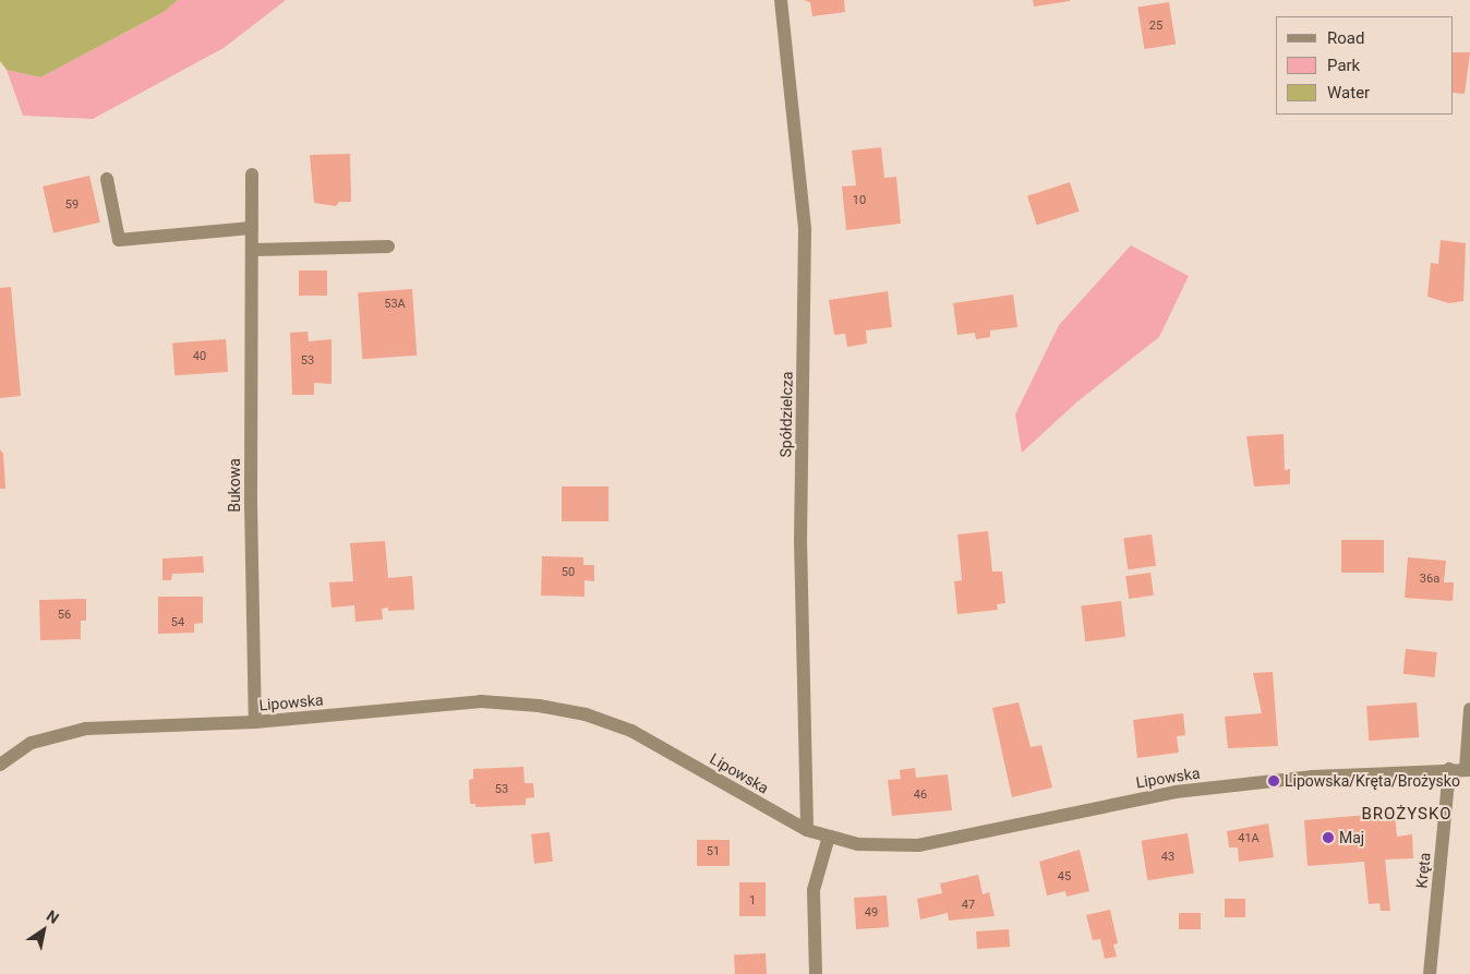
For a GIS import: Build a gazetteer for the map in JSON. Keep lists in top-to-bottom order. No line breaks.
{"streets":{"street":["Spółdzielcza","Bukowa","Lipowska","Kręta"]},"crossings":[["Spółdzielcza","Lipowska"],["Bukowa","Lipowska"],["Lipowska","Kręta"]],"districts":["BROŻYSKO"],"places":["Lipowska/Kręta/Brożysko","Maj"],"house_numbers":["25","10","59","53A","40","53","50","36a","56","54","53","46","41A","51","43","45","1","47","49"],"legend":["Road","Park","Water"],"north":"top right"}
